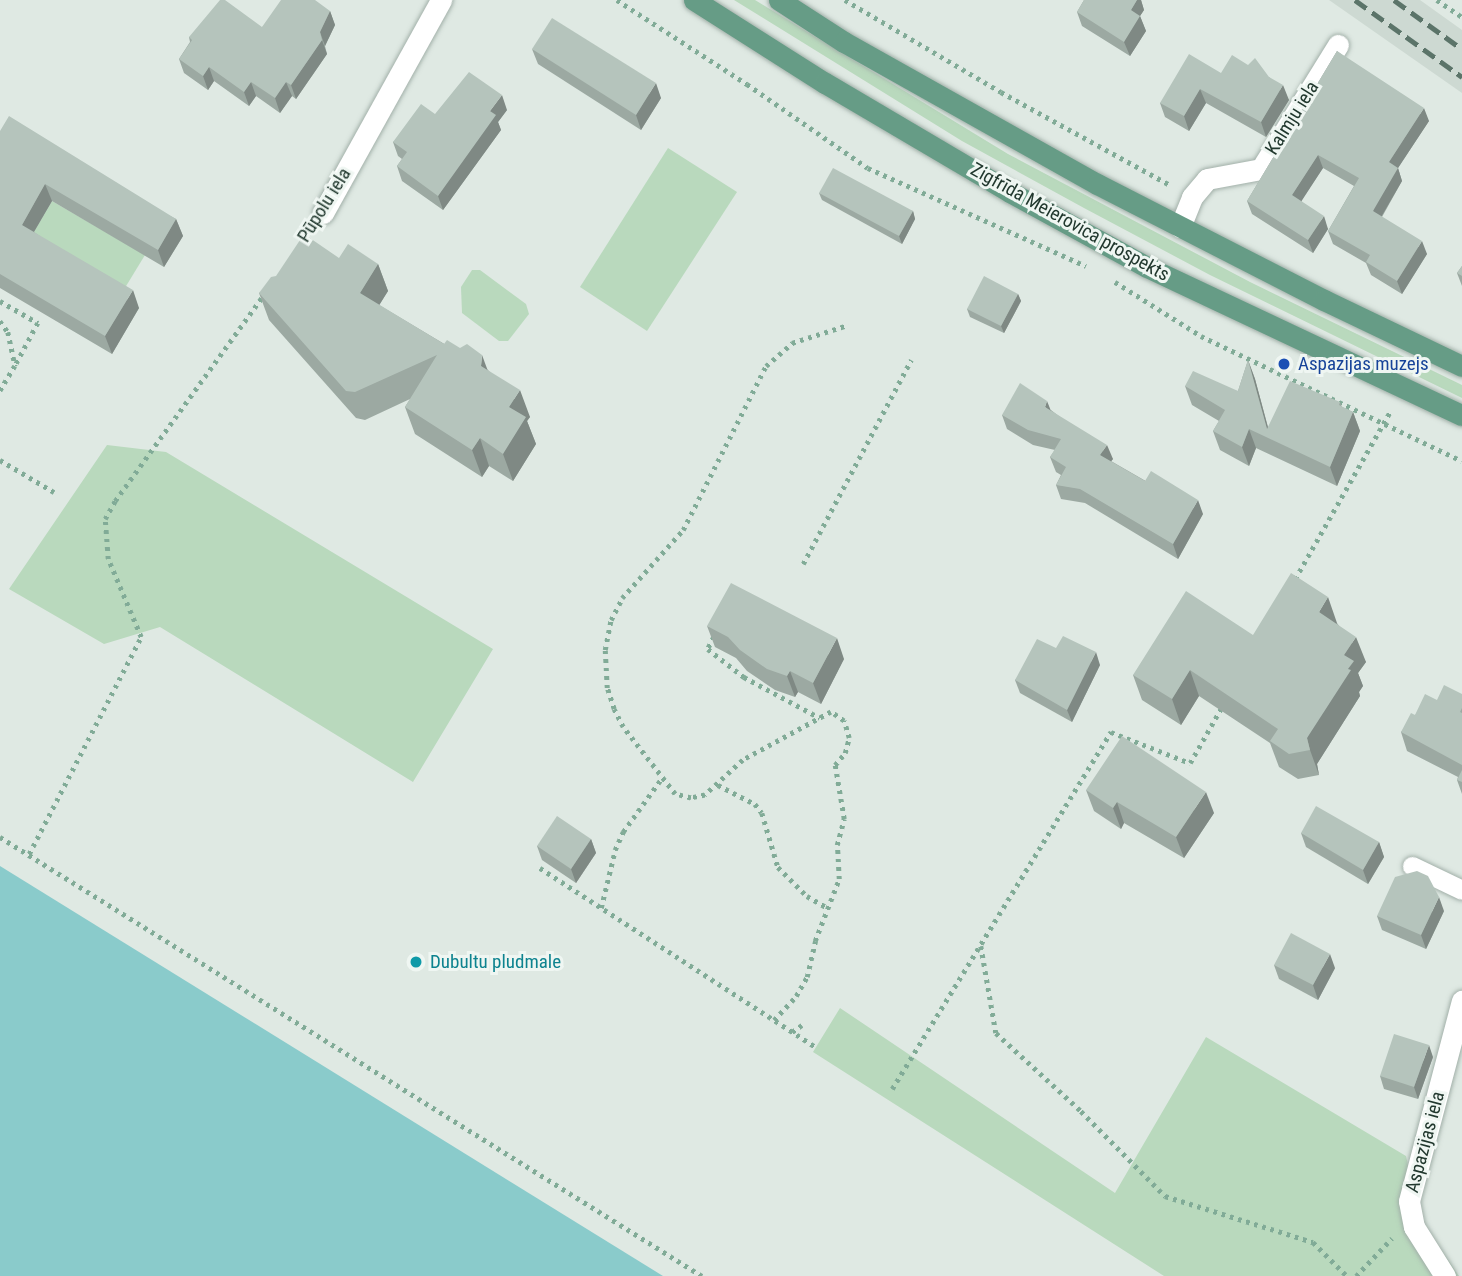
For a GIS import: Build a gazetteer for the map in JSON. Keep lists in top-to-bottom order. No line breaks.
{"streets":{"main road":["Zigfrīda Meierovica prospekts"],"street":["Kalmju iela","Pūpolu iela","Aspazijas iela"]},"places":["Aspazijas muzejs","Dubultu pludmale"]}
